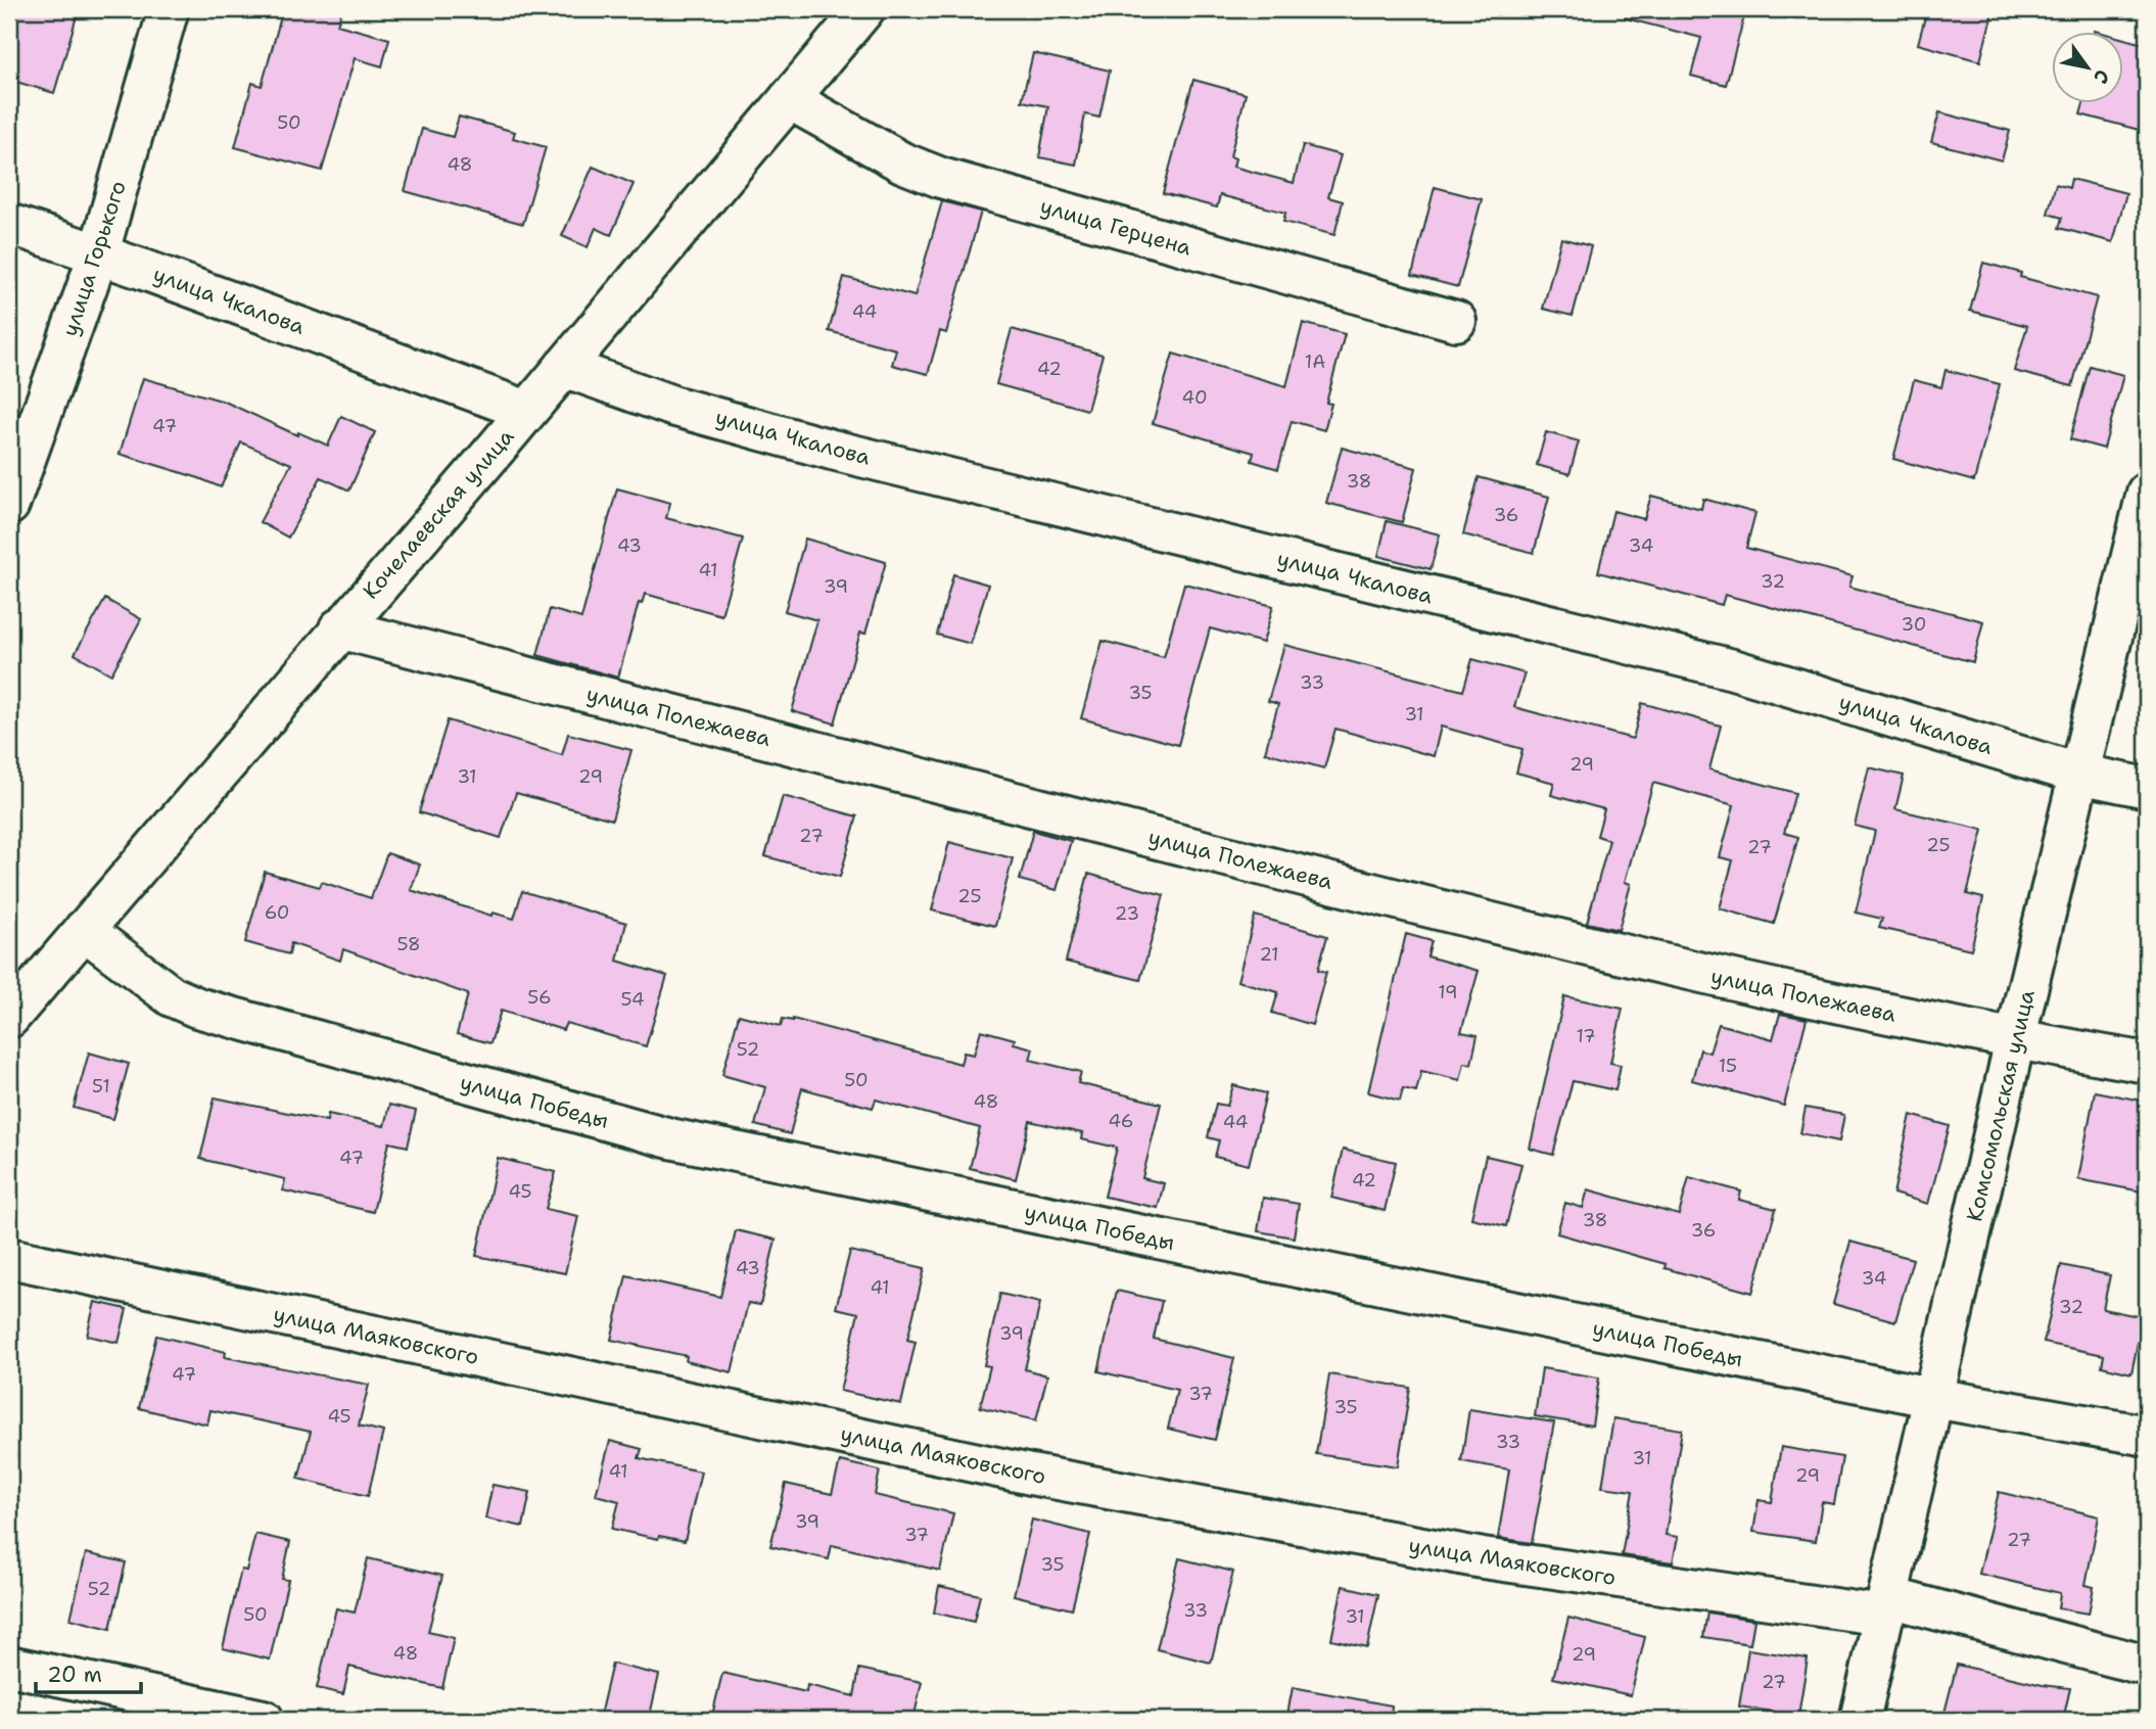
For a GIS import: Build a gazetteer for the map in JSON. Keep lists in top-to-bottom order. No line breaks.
{"streets":{"street":["улица Герцена","улица Горького","улица Чкалова","Кочелаевская улица","улица Полежаева","улица Победы","Комсомольская улица","улица Маяковского"]},"crossings":[["улица Герцена","Кочелаевская улица"],["улица Горького","улица Чкалова"],["улица Чкалова","Кочелаевская улица"],["улица Чкалова","Комсомольская улица"],["Кочелаевская улица","улица Полежаева"],["Кочелаевская улица","улица Победы"],["улица Полежаева","Комсомольская улица"],["улица Победы","Комсомольская улица"],["Комсомольская улица","улица Маяковского"]],"house_numbers":["50","48","44","1А","42","40","47","38","36","43","34","41","32","39","30","33","35","31","29","31","29","27","25","27","25","60","23","58","21","19","56","54","17","52","15","50","51","48","46","44","47","42","45","38","36","43","34","41","32","39","47","37","35","45","33","31","41","29","39","37","27","35","52","33","50","31","48","29","27"],"scale_bar":"20 m","north":"bottom right"}
